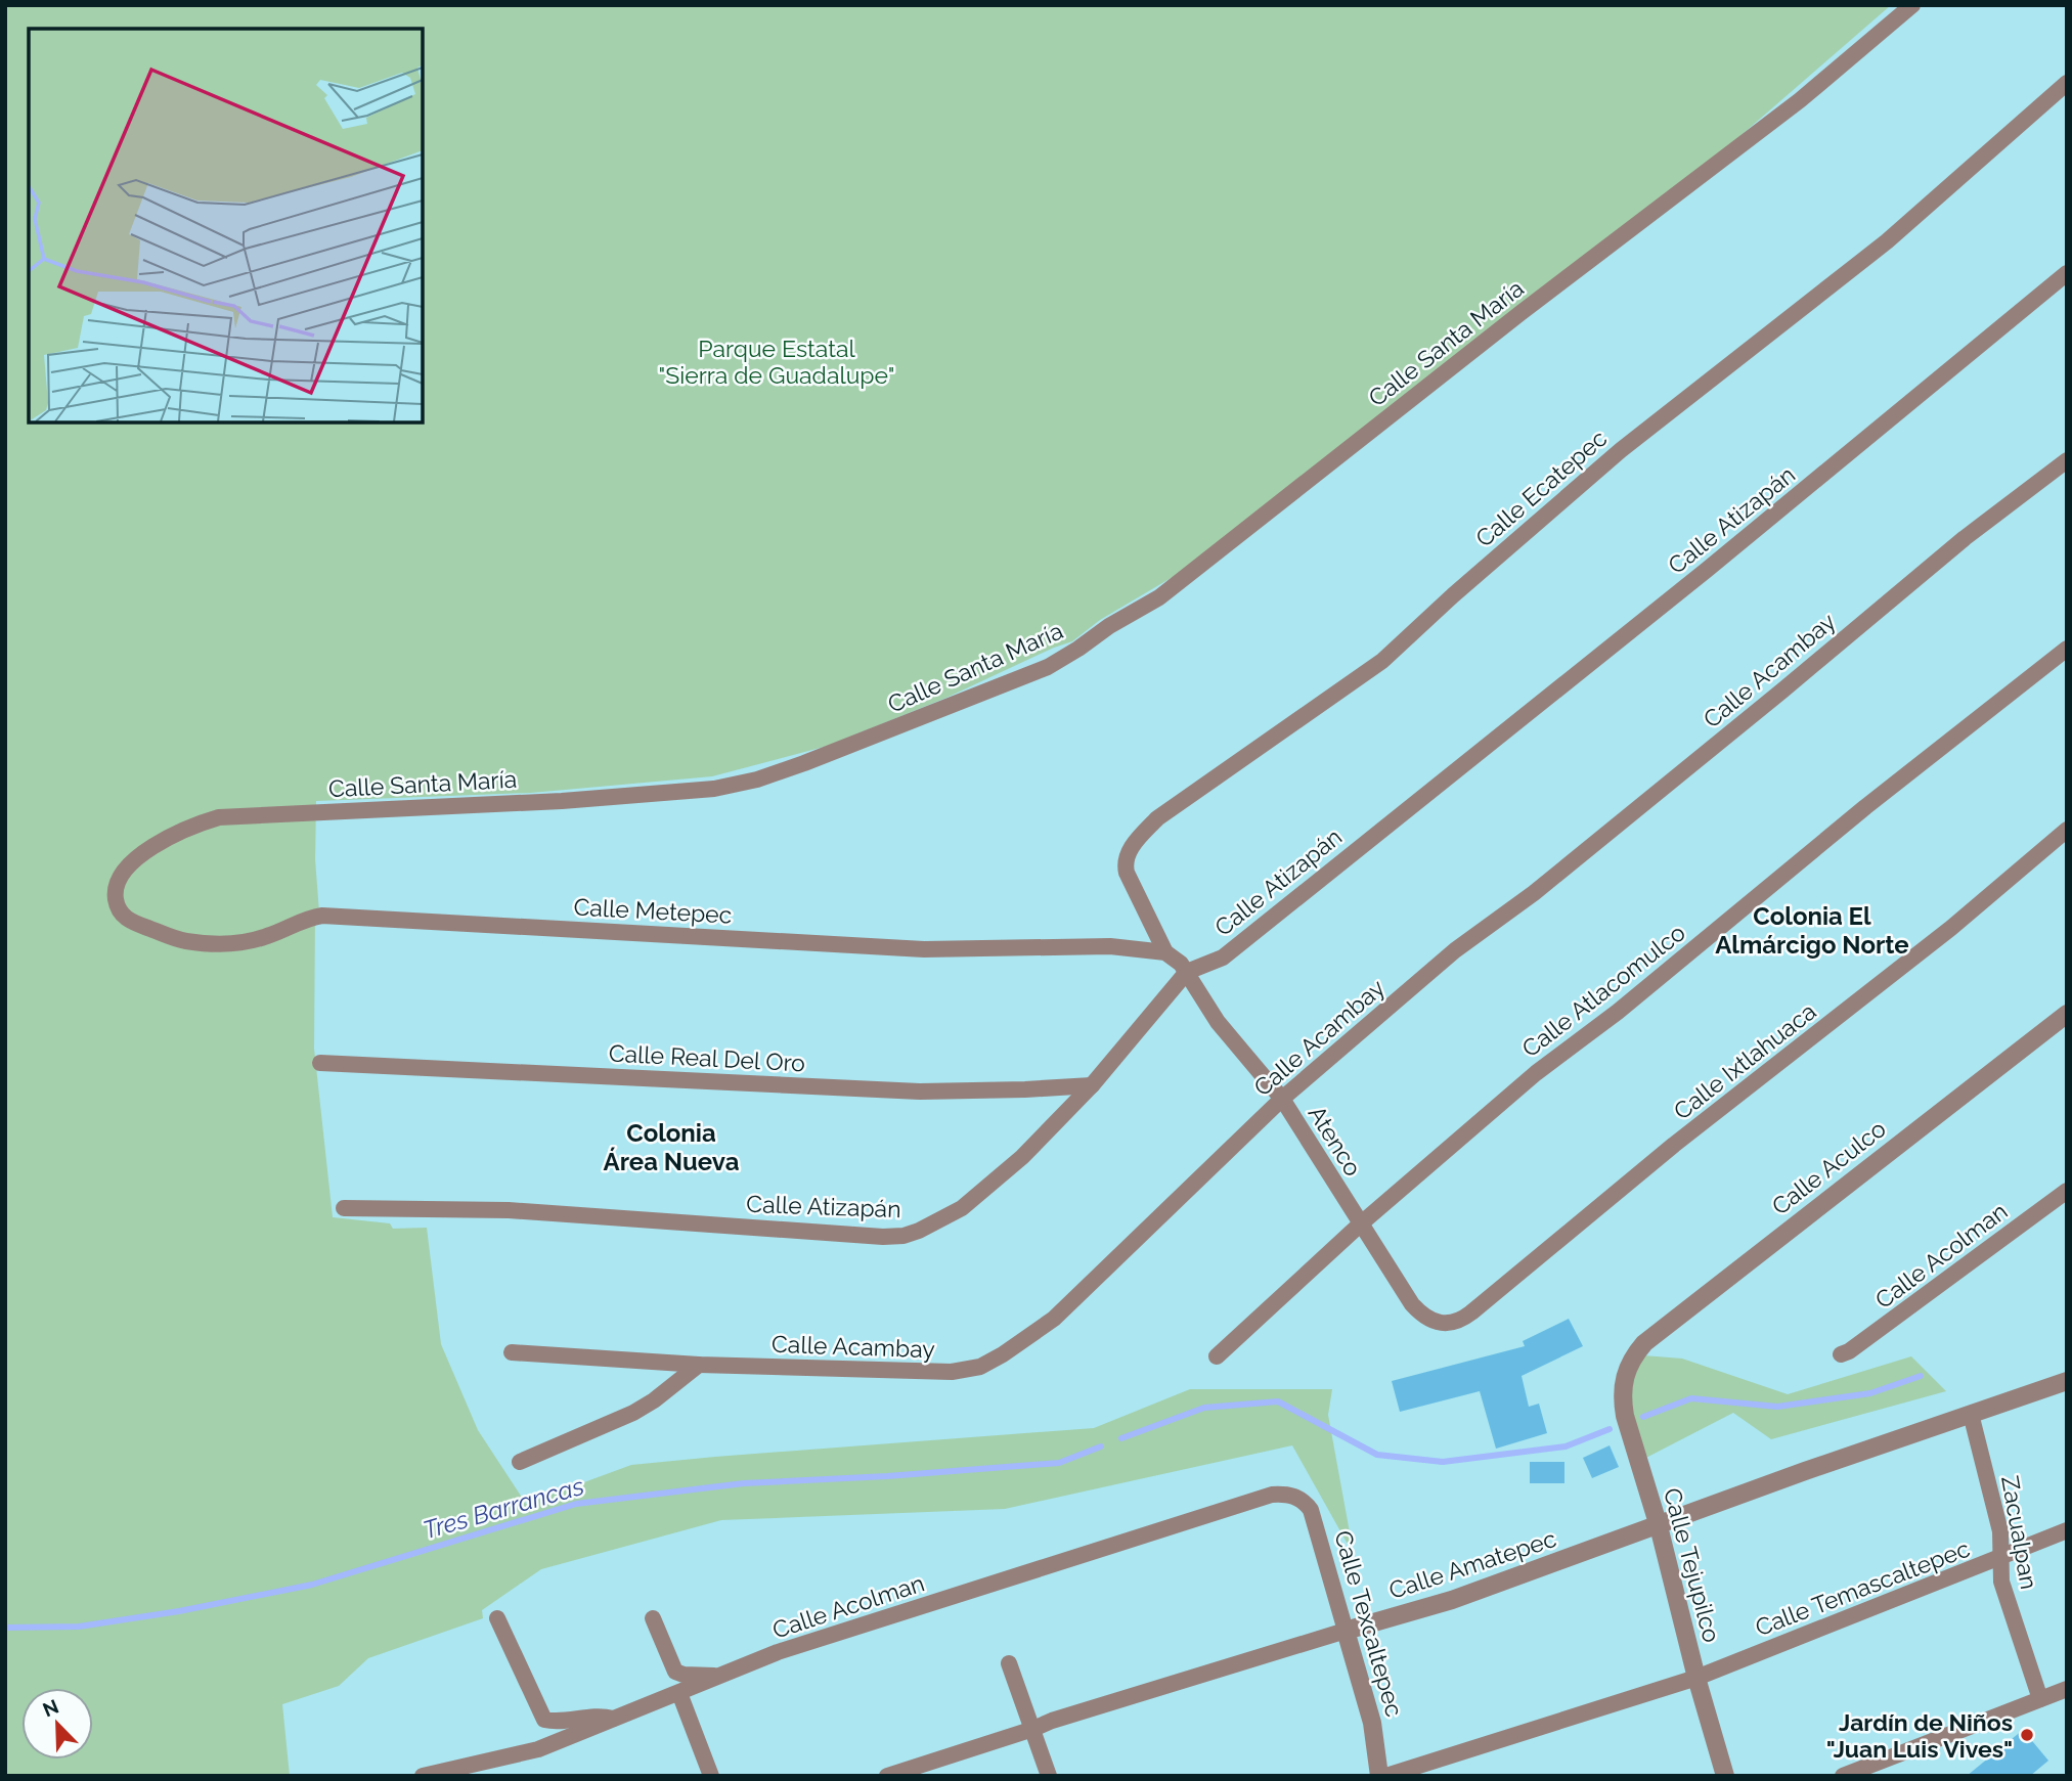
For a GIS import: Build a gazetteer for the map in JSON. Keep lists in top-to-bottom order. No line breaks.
{"streets":{"street":["Calle Santa María","Calle Ecatepec","Calle Atizapán","Calle Acambay","Calle Metepec","Calle Atlacomulco","Calle Real Del Oro","Calle Ixtlahuaca","Atenco","Calle Aculco","Calle Acolman","Zacualpan","Calle Amatepec","Calle Tejupilco","Calle Temascaltepec","Calle Texcaltepec"]},"crossings":[["Calle Santa María","Calle Metepec"],["Calle Ecatepec","Calle Metepec"],["Calle Atizapán","Calle Real Del Oro"],["Calle Atizapán","Atenco"],["Calle Acambay","Atenco"],["Calle Atlacomulco","Atenco"],["Calle Ixtlahuaca","Atenco"],["Calle Aculco","Calle Tejupilco"],["Calle Acolman","Calle Texcaltepec"],["Zacualpan","Calle Amatepec"],["Zacualpan","Calle Temascaltepec"],["Calle Amatepec","Calle Tejupilco"],["Calle Amatepec","Calle Texcaltepec"],["Calle Tejupilco","Calle Temascaltepec"]],"districts":["Colonia El Almárcigo Norte","Colonia Área Nueva"],"water":["Tres Barrancas"],"parks":["Parque Estatal \"Sierra de Guadalupe\""],"places":["Jardín de Niños \"Juan Luis Vives\""],"north":"top left"}
